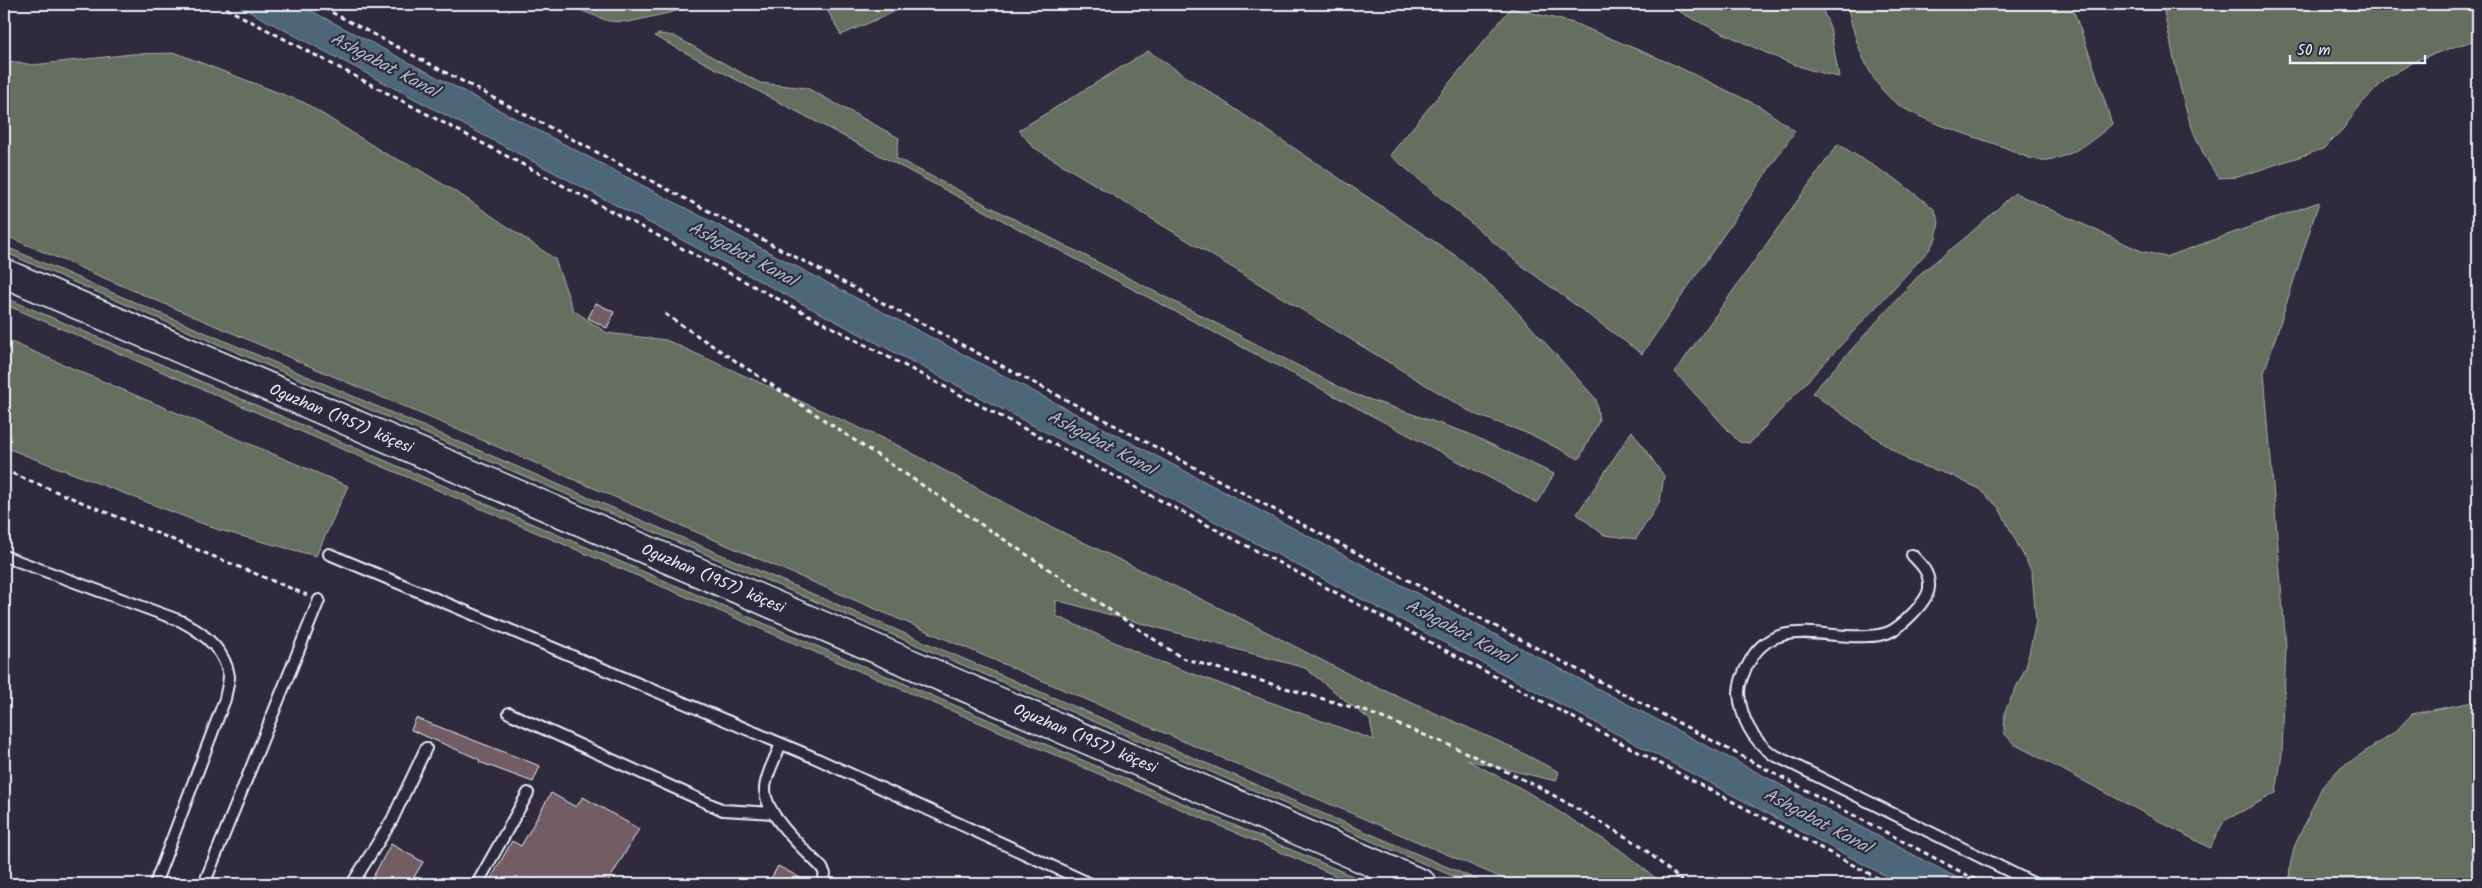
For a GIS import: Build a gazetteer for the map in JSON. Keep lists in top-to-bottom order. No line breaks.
{"streets":{"main road":["Oguzhan (1957) köçesi"]},"water":["Ashgabat Kanal"],"scale_bar":"50 m"}
